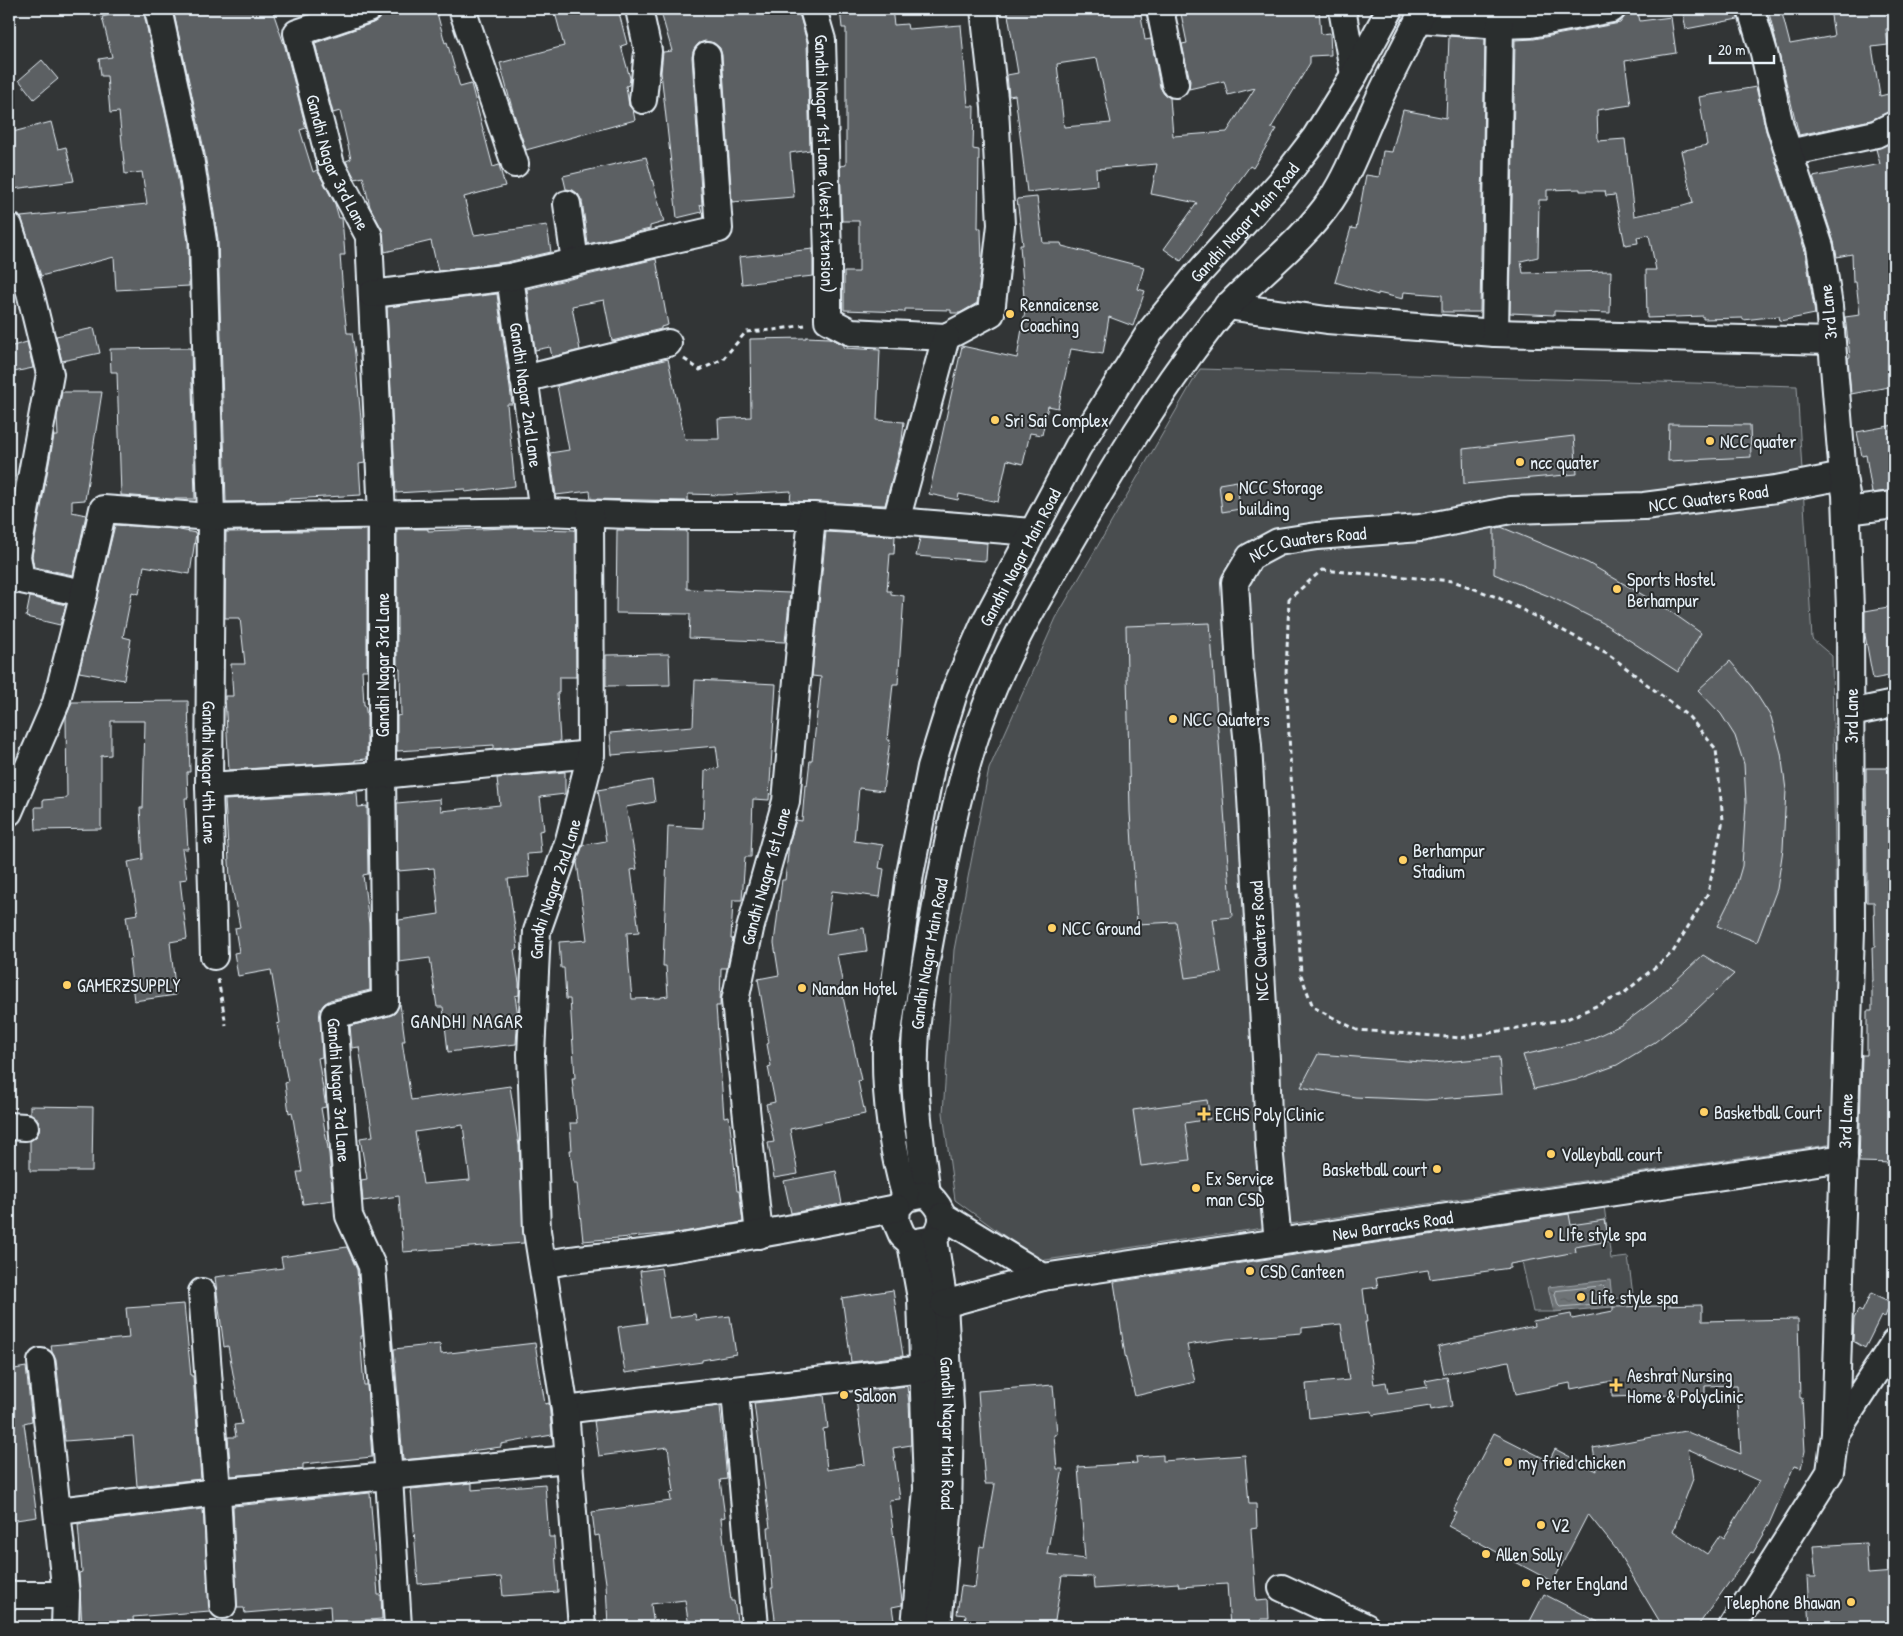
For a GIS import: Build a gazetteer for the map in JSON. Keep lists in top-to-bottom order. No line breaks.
{"streets":{"street":["Gandhi Nagar 3rd Lane","Gandhi Nagar 1st Lane (West Extension)","Gandhi Nagar Main Road","3rd Lane","Gandhi Nagar 2nd Lane","NCC Quaters Road","Gandhi Nagar 4th Lane","Gandhi Nagar 1st Lane","New Barracks Road"]},"crossings":[["Gandhi Nagar Main Road","New Barracks Road"],["3rd Lane","NCC Quaters Road"],["3rd Lane","New Barracks Road"],["NCC Quaters Road","New Barracks Road"]],"districts":["GANDHI NAGAR"],"places":{"other":["Rennaicense Coaching","Sri Sai Complex","NCC quater","ncc quater","NCC Storage building","Sports Hostel Berhampur","NCC Quaters","Berhampur Stadium","NCC Ground","GAMERZSUPPLY","Nandan Hotel","Basketball Court","Volleyball court","Basketball court","Ex Service man CSD","LIfe style spa","CSD Canteen","Life style spa","Saloon","my fried chicken","V2","Allen Solly","Peter England","Telephone Bhawan"],"health":["ECHS Poly Clinic","Aeshrat Nursing Home & Polyclinic"]},"scale_bar":"20 m"}
